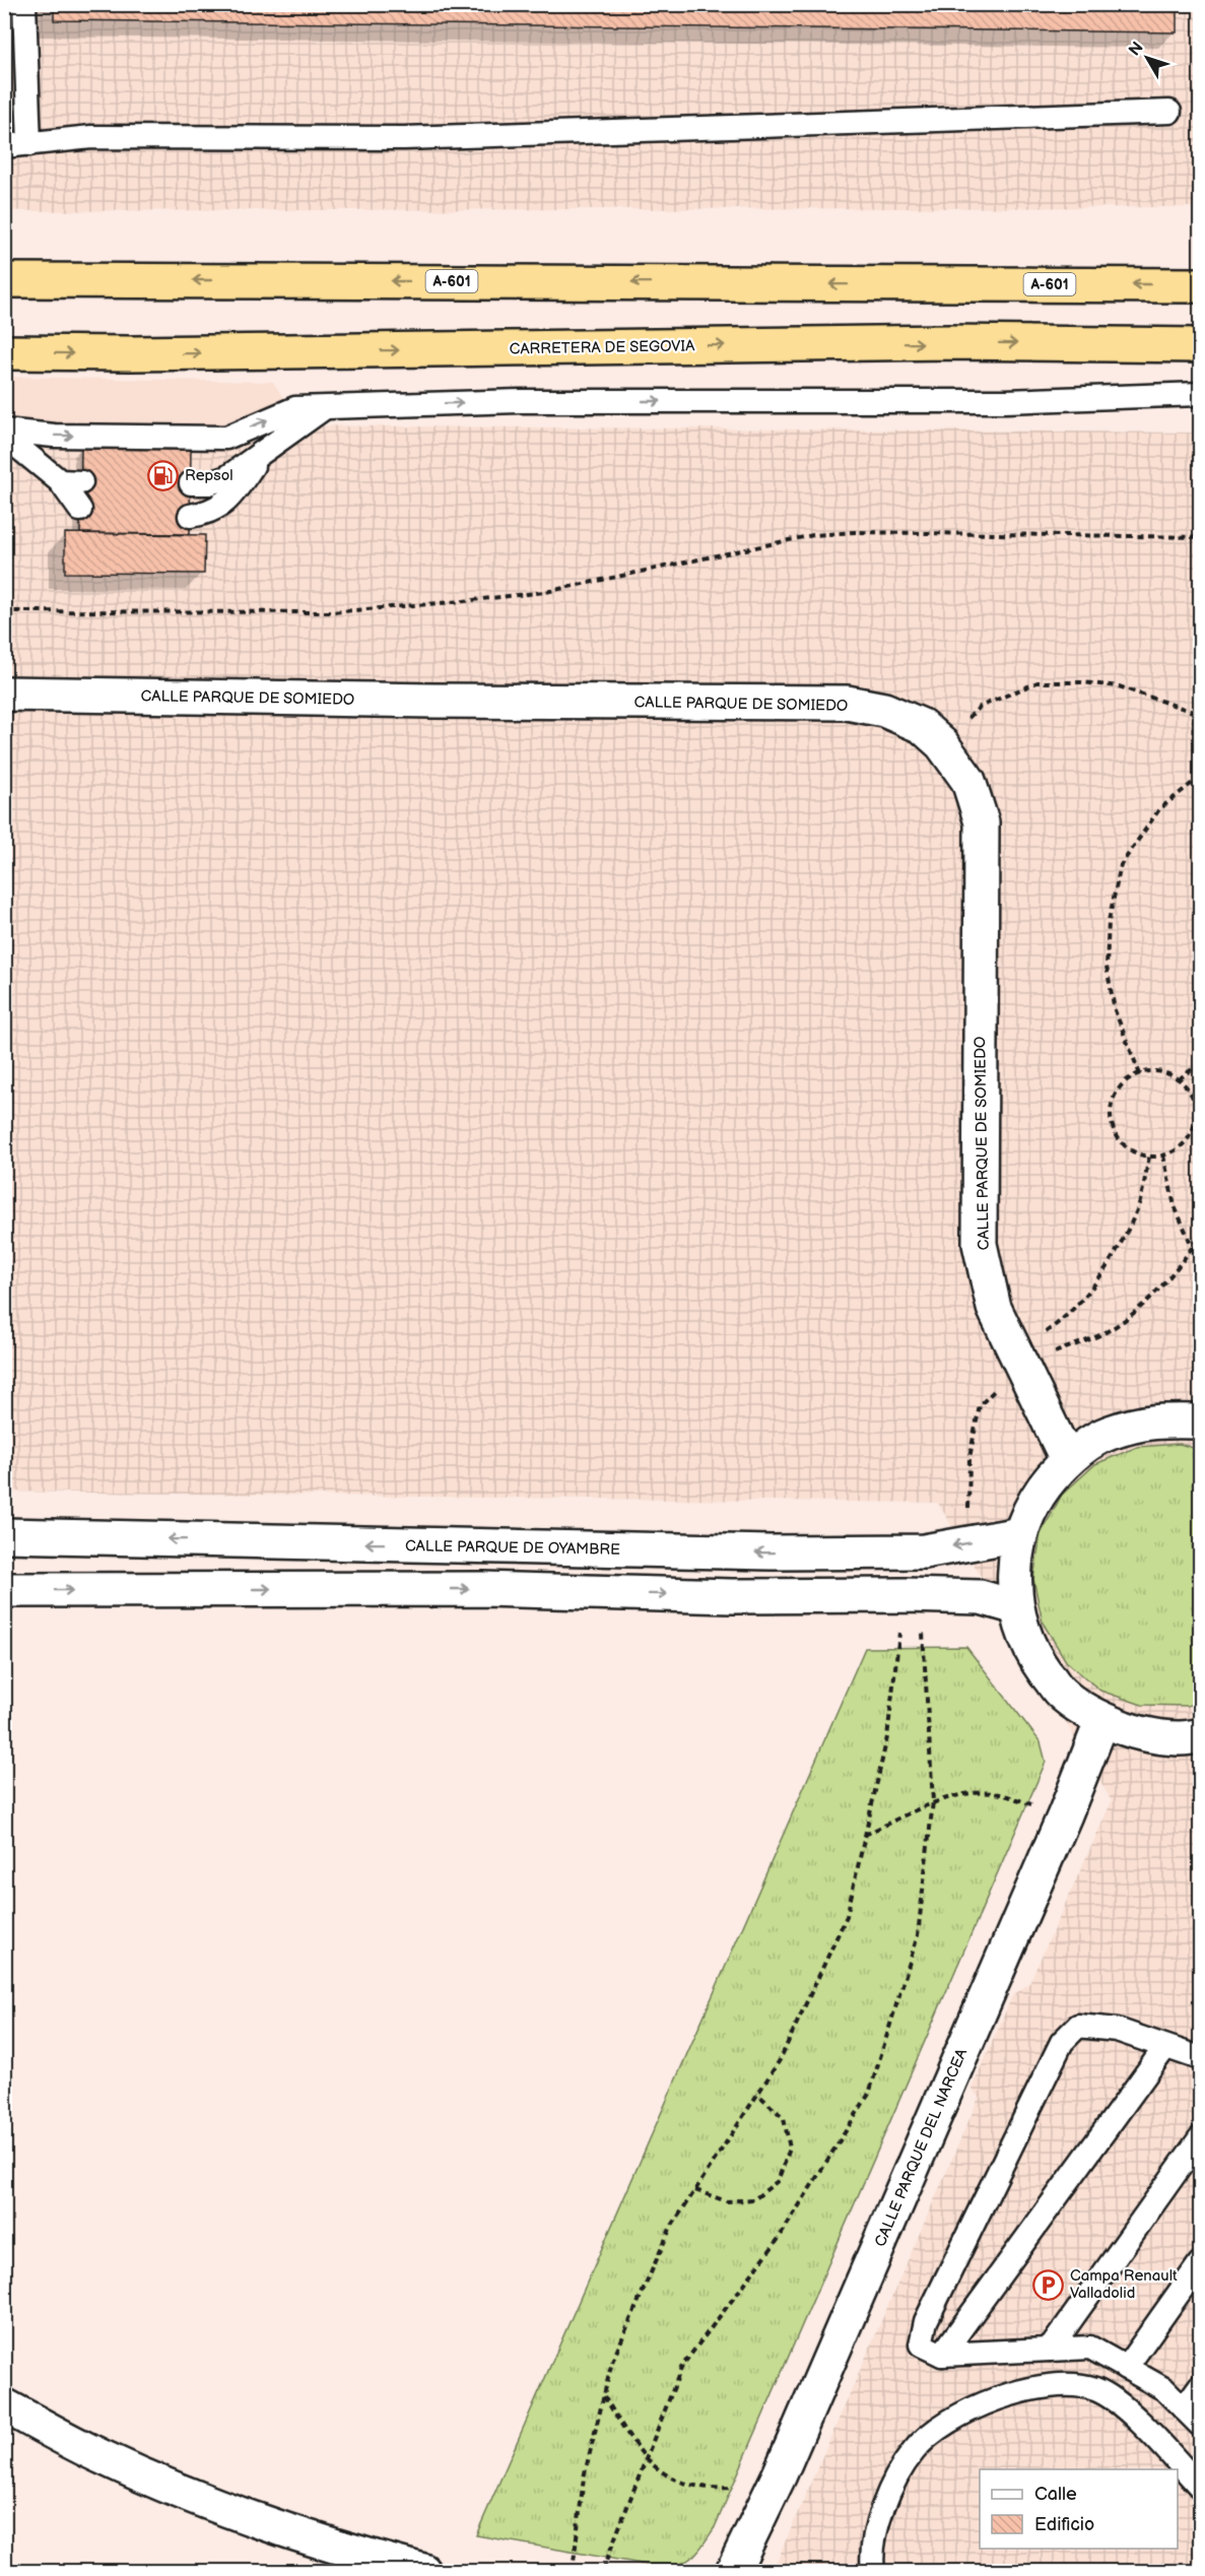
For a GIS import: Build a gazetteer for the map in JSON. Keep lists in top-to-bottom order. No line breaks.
{"streets":{"highway":["A-601","CARRETERA DE SEGOVIA"],"street":["CALLE PARQUE DE SOMIEDO","CALLE PARQUE DE OYAMBRE","CALLE PARQUE DEL NARCEA"]},"places":{"fuel station":["Repsol"],"parking":["Campa Renault Valladolid"]},"legend":["Calle","Edificio"],"north":"top left"}
